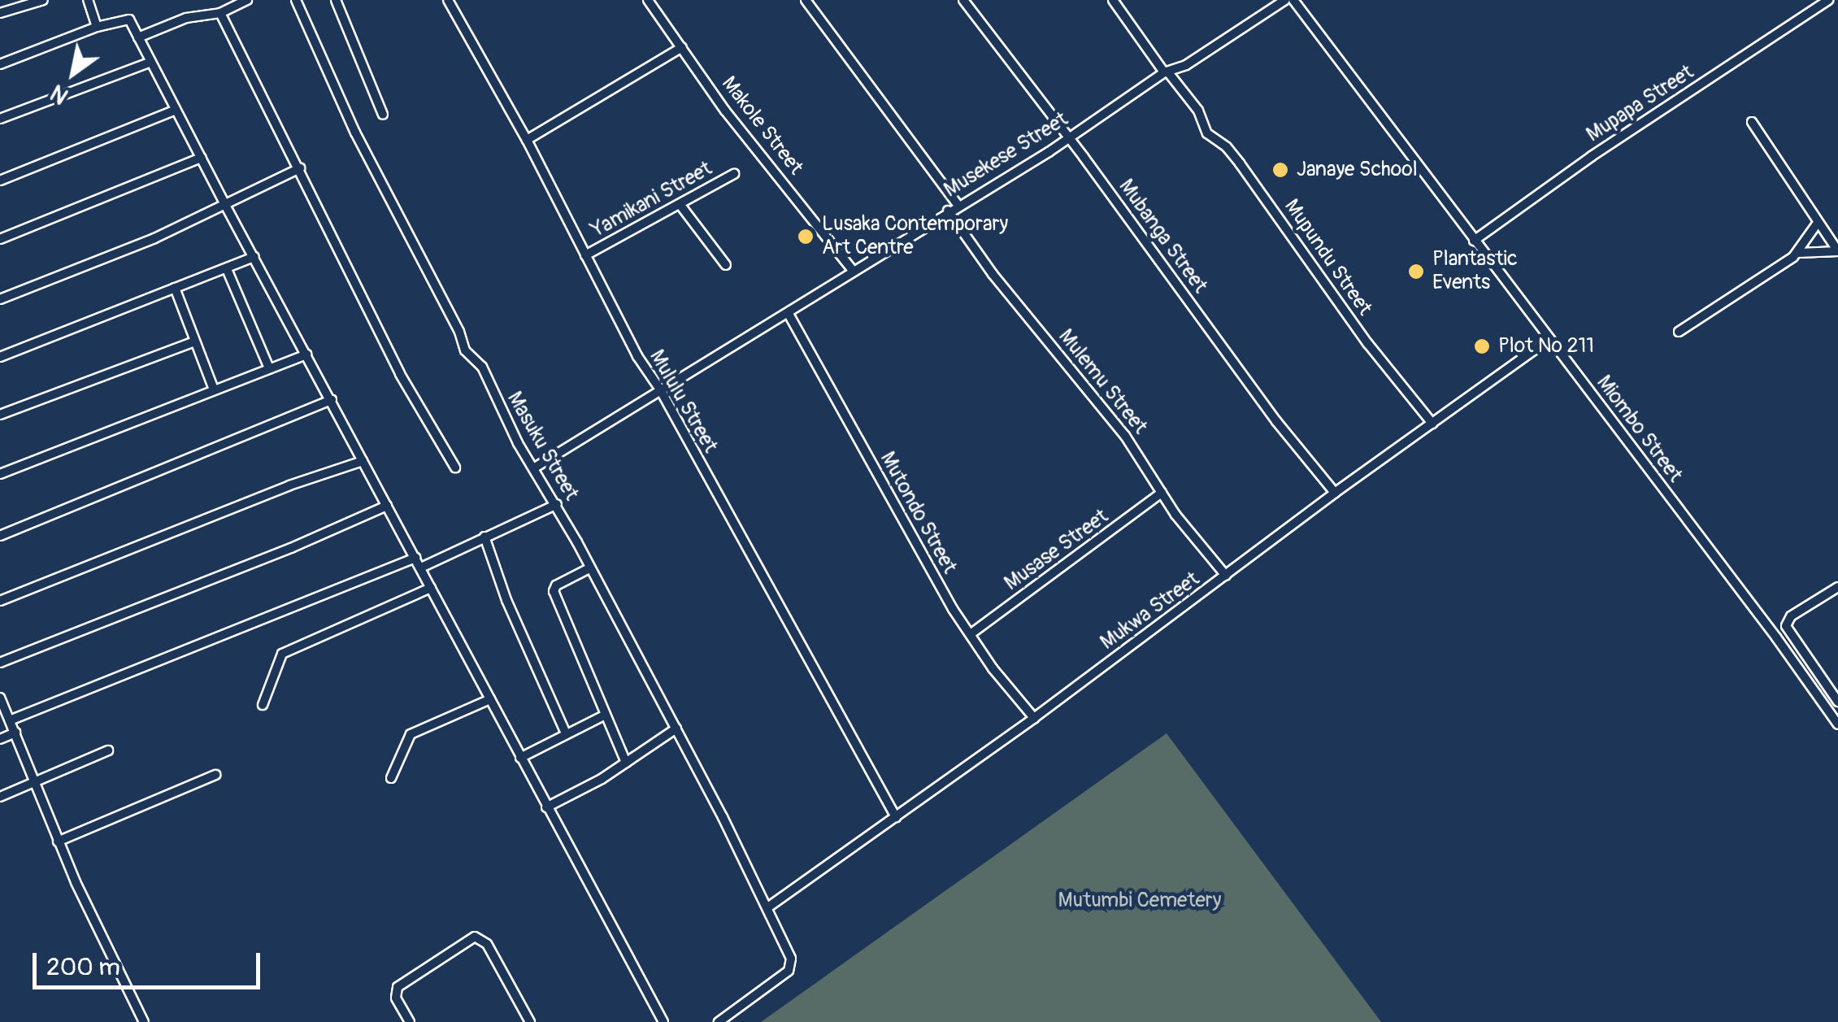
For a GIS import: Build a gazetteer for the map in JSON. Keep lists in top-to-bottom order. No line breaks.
{"streets":{"street":["Mupapa Street","Makole Street","Musekese Street","Yamikani Street","Mubanga Street","Mupundu Street","Mulemu Street","Mululu Street","Miombo Street","Masuku Street","Mutondo Street","Musase Street","Mukwa Street"]},"crossings":[["Mupapa Street","Miombo Street"],["Makole Street","Musekese Street"],["Musekese Street","Mubanga Street"],["Musekese Street","Mupundu Street"],["Musekese Street","Mulemu Street"],["Musekese Street","Mululu Street"],["Musekese Street","Masuku Street"],["Musekese Street","Mutondo Street"],["Yamikani Street","Mululu Street"],["Mubanga Street","Mukwa Street"],["Mupundu Street","Mukwa Street"],["Mulemu Street","Musase Street"],["Mulemu Street","Mukwa Street"],["Mululu Street","Mukwa Street"],["Miombo Street","Mukwa Street"],["Masuku Street","Mukwa Street"],["Mutondo Street","Musase Street"],["Mutondo Street","Mukwa Street"]],"parks":["Mutumbi Cemetery"],"places":["Janaye School","Lusaka Contemporary Art Centre","Plantastic Events","Plot No 211"],"scale_bar":"200 m","north":"bottom left"}
